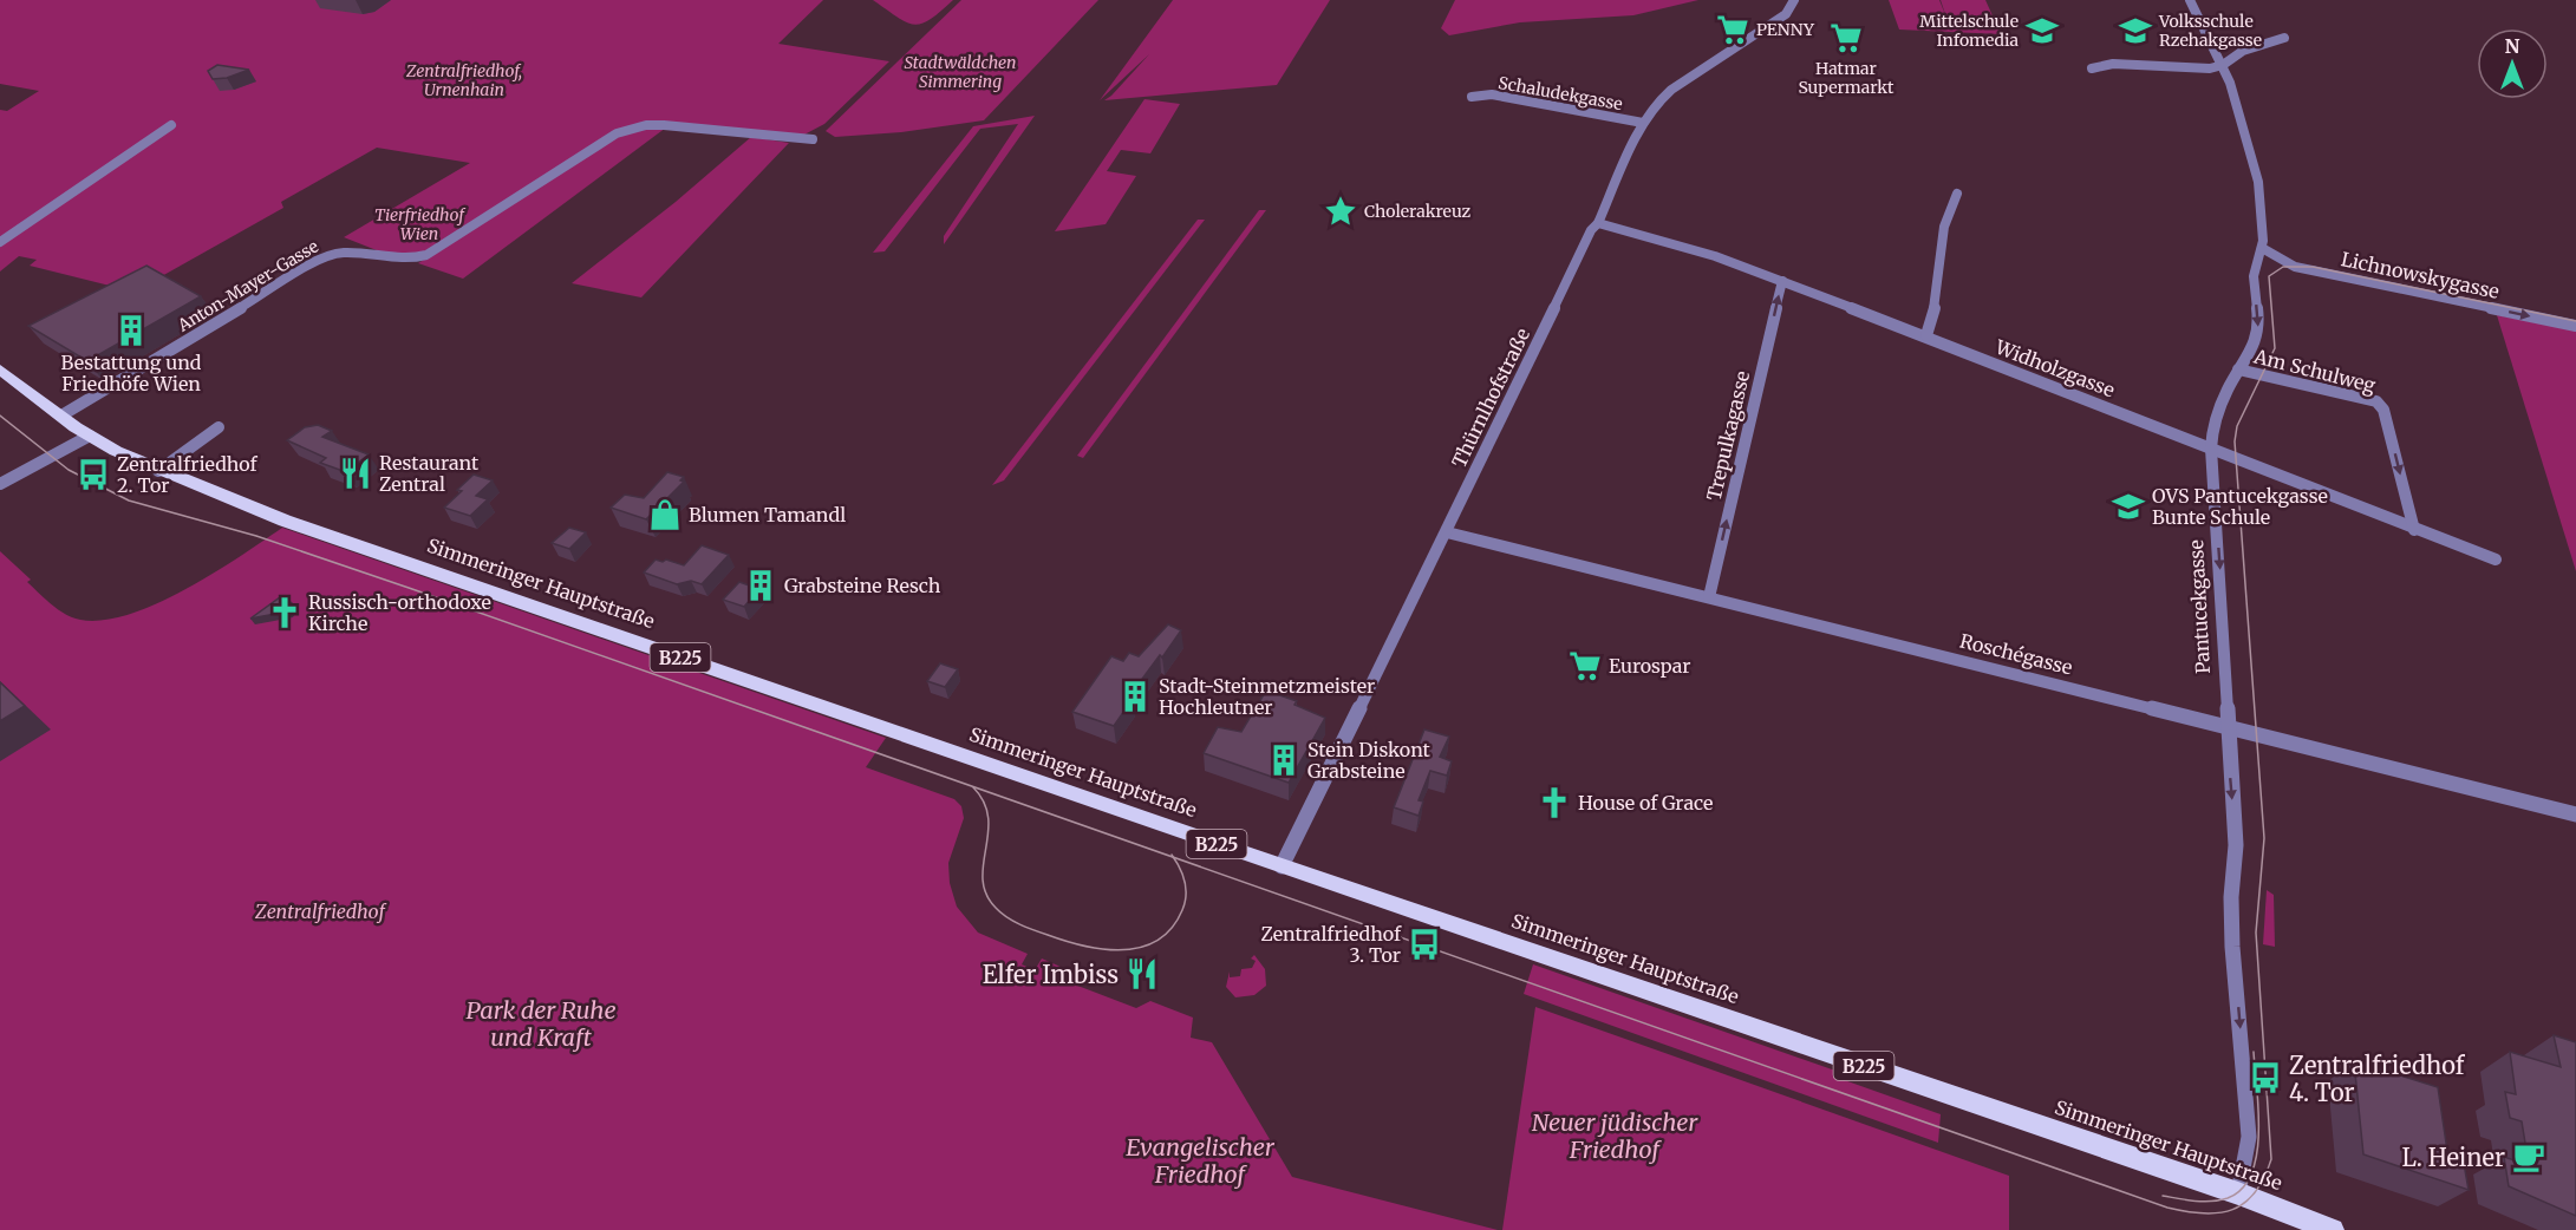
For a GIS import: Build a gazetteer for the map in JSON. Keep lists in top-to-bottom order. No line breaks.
{"streets":{"main road":["Simmeringer Hauptstraße","B225"],"street":["Schaludekgasse","Lichnowskygasse","Anton-Mayer-Gasse","Widholzgasse","Am Schulweg","Thürnlhofstraße","Trepulkagasse","Pantucekgasse","Roschégasse"]},"crossings":[["Schaludekgasse","Thürnlhofstraße"],["Lichnowskygasse","Pantucekgasse"],["Anton-Mayer-Gasse","Simmeringer Hauptstraße"],["Widholzgasse","Am Schulweg"],["Widholzgasse","Thürnlhofstraße"],["Widholzgasse","Trepulkagasse"],["Widholzgasse","Pantucekgasse"],["Am Schulweg","Pantucekgasse"],["Thürnlhofstraße","Simmeringer Hauptstraße"],["Thürnlhofstraße","Roschégasse"],["Trepulkagasse","Roschégasse"],["Simmeringer Hauptstraße","Pantucekgasse"],["Pantucekgasse","Roschégasse"]],"one_way":["Lichnowskygasse","Am Schulweg","Trepulkagasse","Pantucekgasse"],"parks":["Stadtwäldchen Simmering","Zentralfriedhof, Urnenhain","Tierfriedhof Wien","Zentralfriedhof","Park der Ruhe und Kraft","Neuer jüdischer Friedhof","Evangelischer Friedhof"],"places":{"supermarket":["PENNY","Hatmar Supermarkt","Eurospar"],"school or university":["Mittelschule Infomedia","Volksschule Rzehakgasse","OVS Pantucekgasse Bunte Schule"],"place":["Cholerakreuz"],"building":["Bestattung und Friedhöfe Wien","Grabsteine Resch","Stadt-Steinmetzmeister Hochleutner","Stein Diskont Grabsteine"],"restaurant":["Restaurant Zentral","Elfer Imbiss"],"bus stop":["Zentralfriedhof 2. Tor","Zentralfriedhof 3. Tor","Zentralfriedhof 4. Tor"],"shop":["Blumen Tamandl"],"church":["Russisch-orthodoxe Kirche","House of Grace"],"cafe":["L. Heiner"]},"north":"top"}
